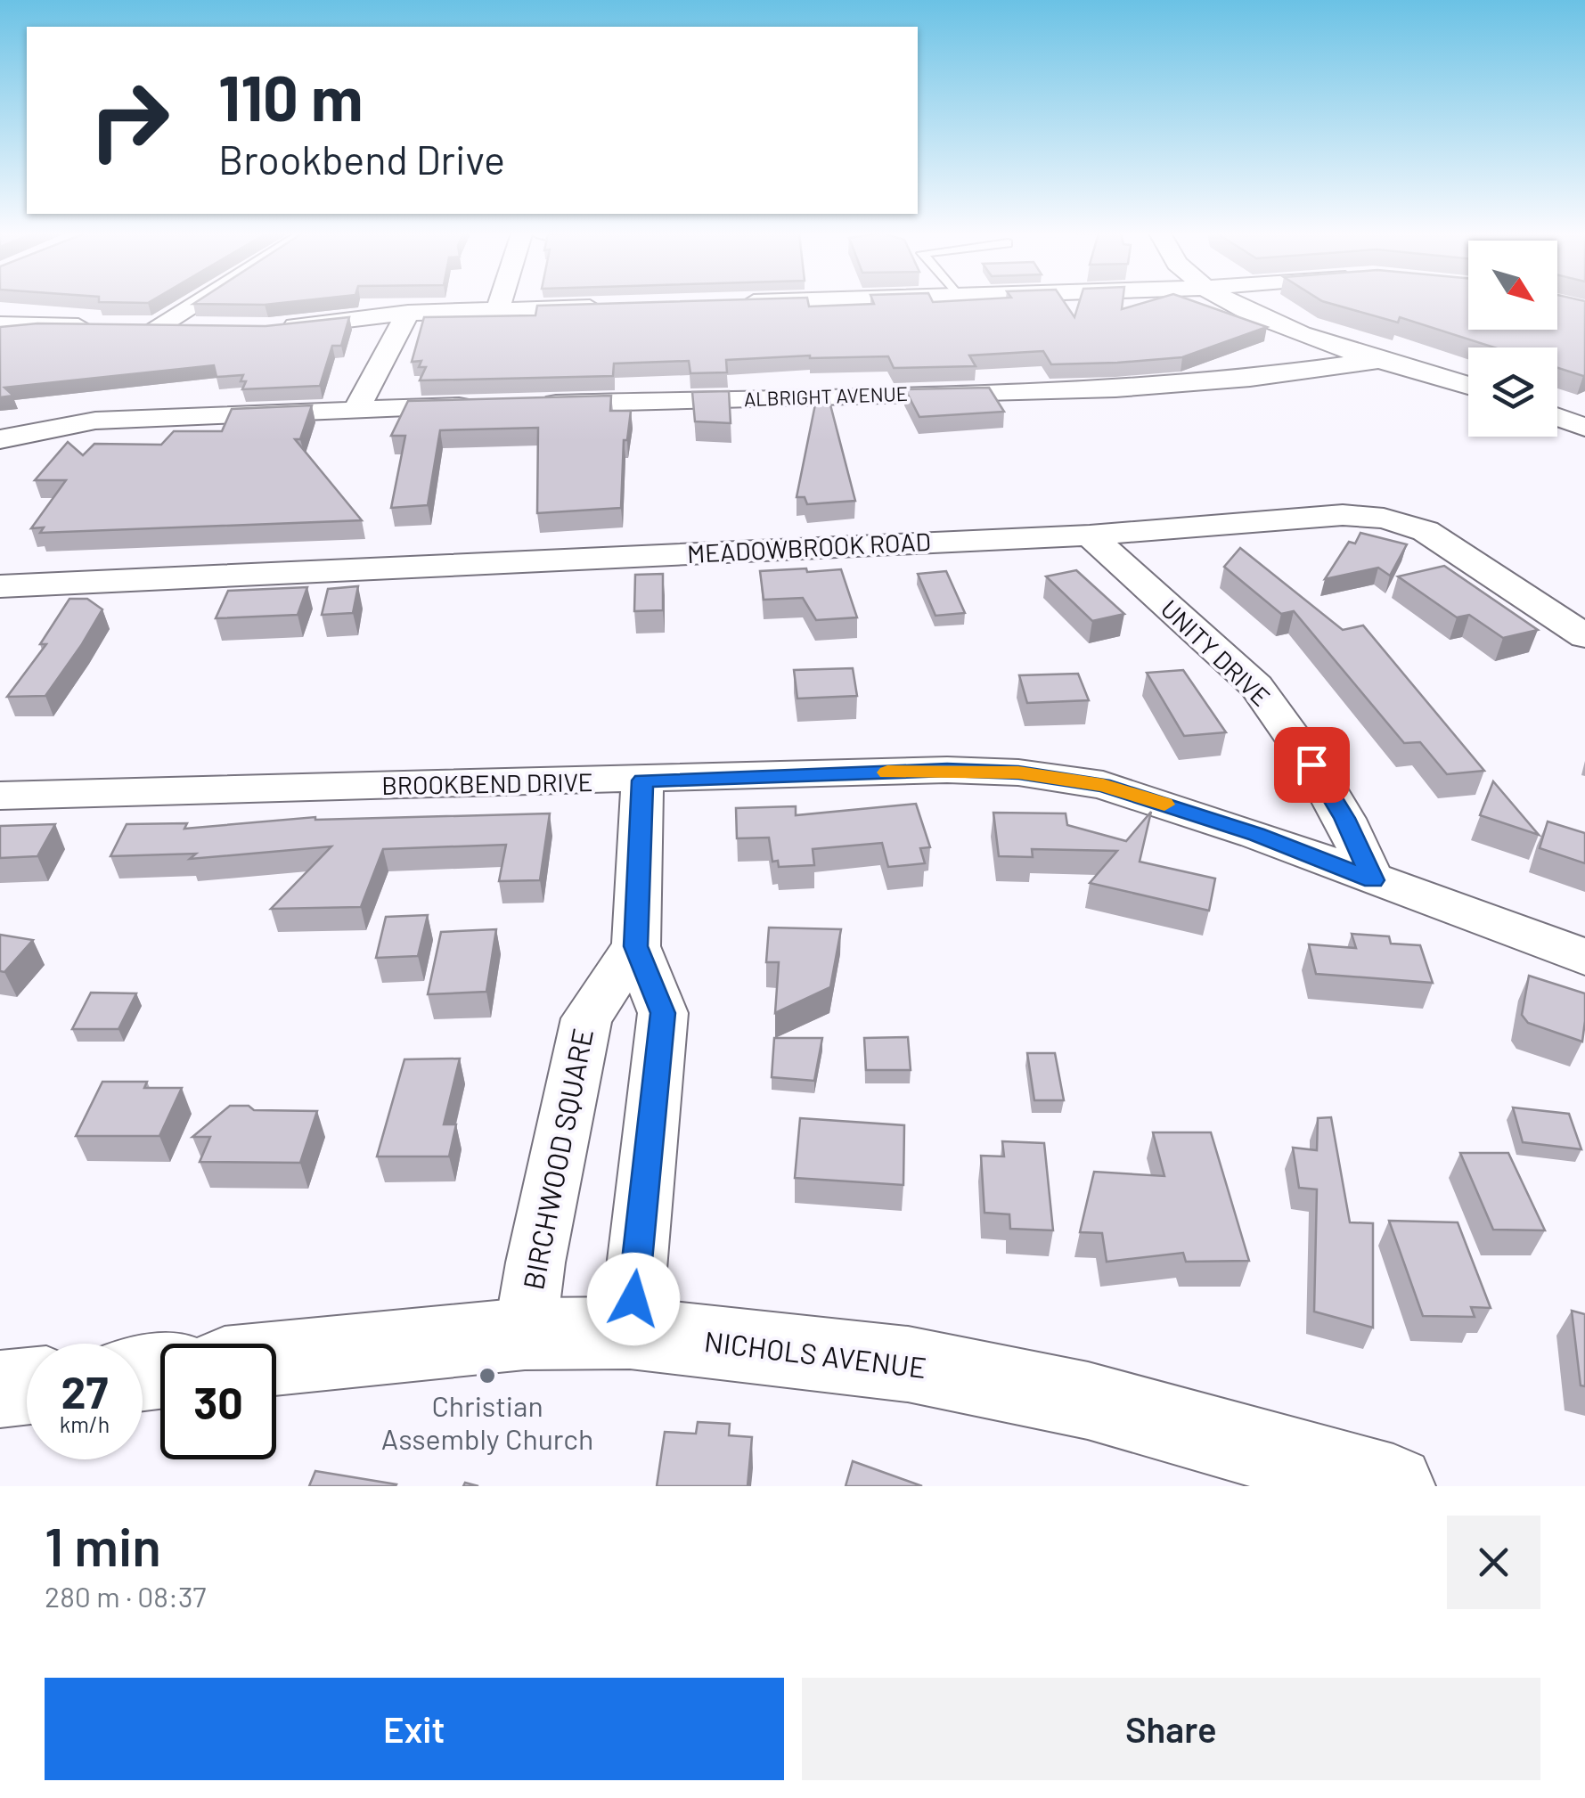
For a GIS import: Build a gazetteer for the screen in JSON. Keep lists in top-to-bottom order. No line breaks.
{"streets":{"main road":["NICHOLS AVENUE"],"street":["ALBRIGHT AVENUE","MEADOWBROOK ROAD","UNITY DRIVE","BROOKBEND DRIVE","BIRCHWOOD SQUARE"]},"crossings":[["MEADOWBROOK ROAD","UNITY DRIVE"],["UNITY DRIVE","BROOKBEND DRIVE"],["BIRCHWOOD SQUARE","NICHOLS AVENUE"]],"places":["Christian Assembly Church"],"north":"bottom right","page":{"turn":["110 m","Brookbend Drive"],"speed":"27 km/h","limit":"30","heading":["1 min","280 m · 08:37"],"buttons":["Exit","Share"]}}
